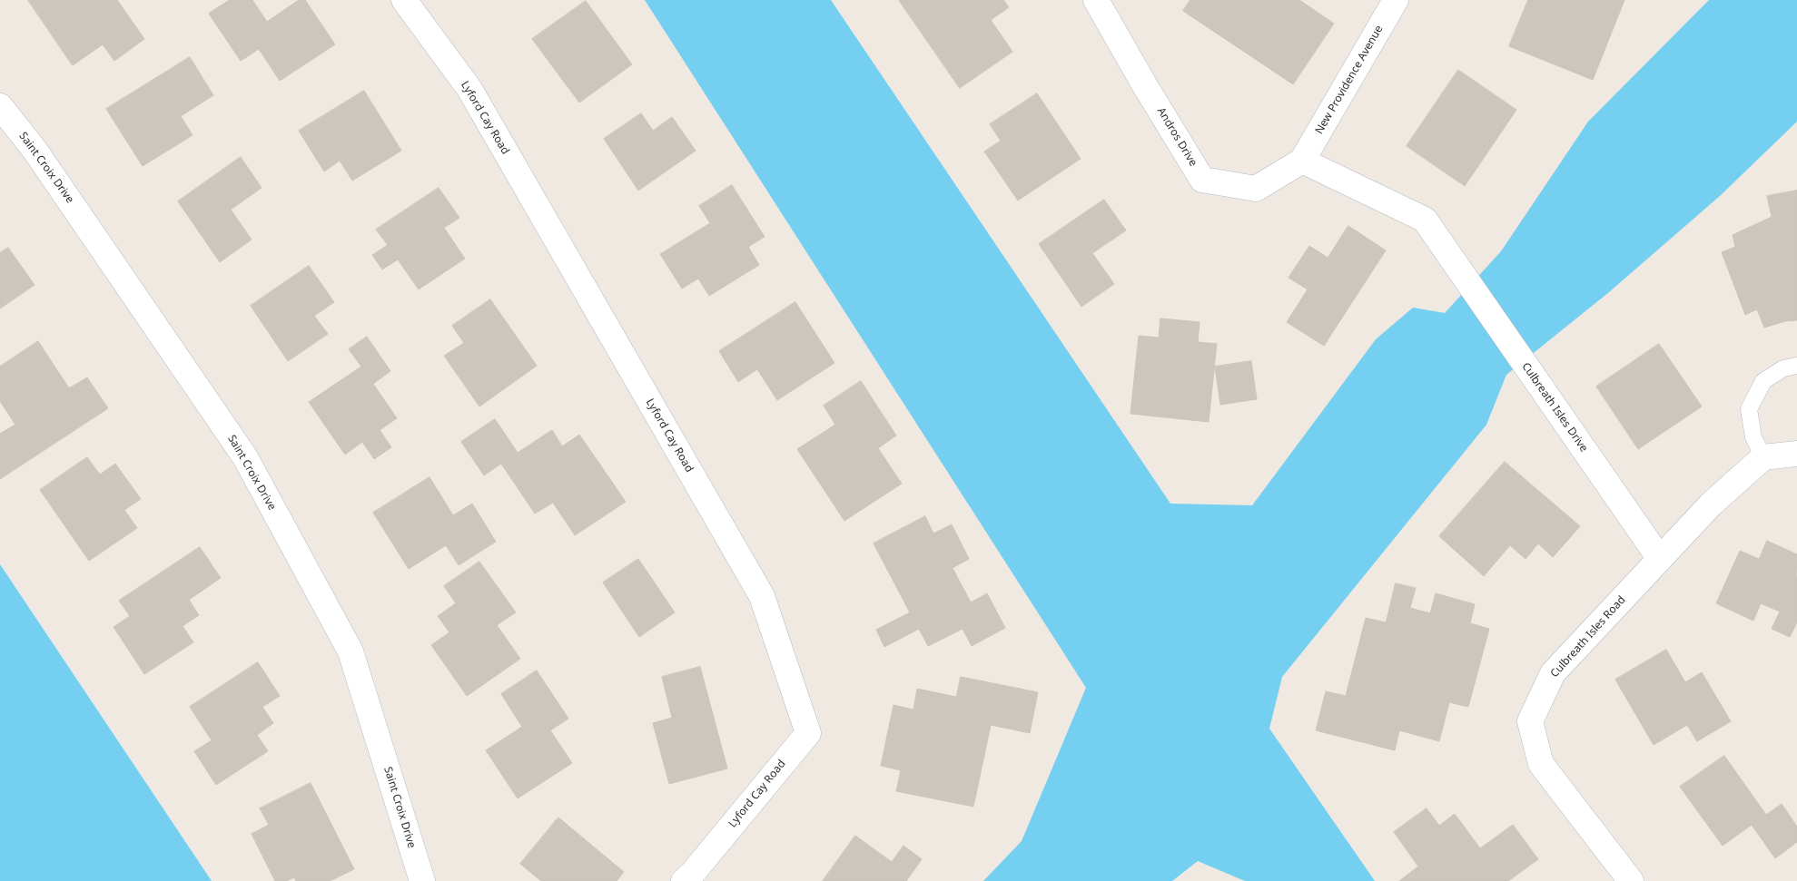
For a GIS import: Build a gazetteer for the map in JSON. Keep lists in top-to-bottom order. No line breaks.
{"streets":{"street":["New Providence Avenue","Lyford Cay Road","Andros Drive","Saint Croix Drive","Culbreath Isles Drive","Culbreath Isles Road"]},"crossings":[["New Providence Avenue","Andros Drive"],["New Providence Avenue","Culbreath Isles Drive"],["Andros Drive","Culbreath Isles Drive"],["Culbreath Isles Drive","Culbreath Isles Road"]]}
